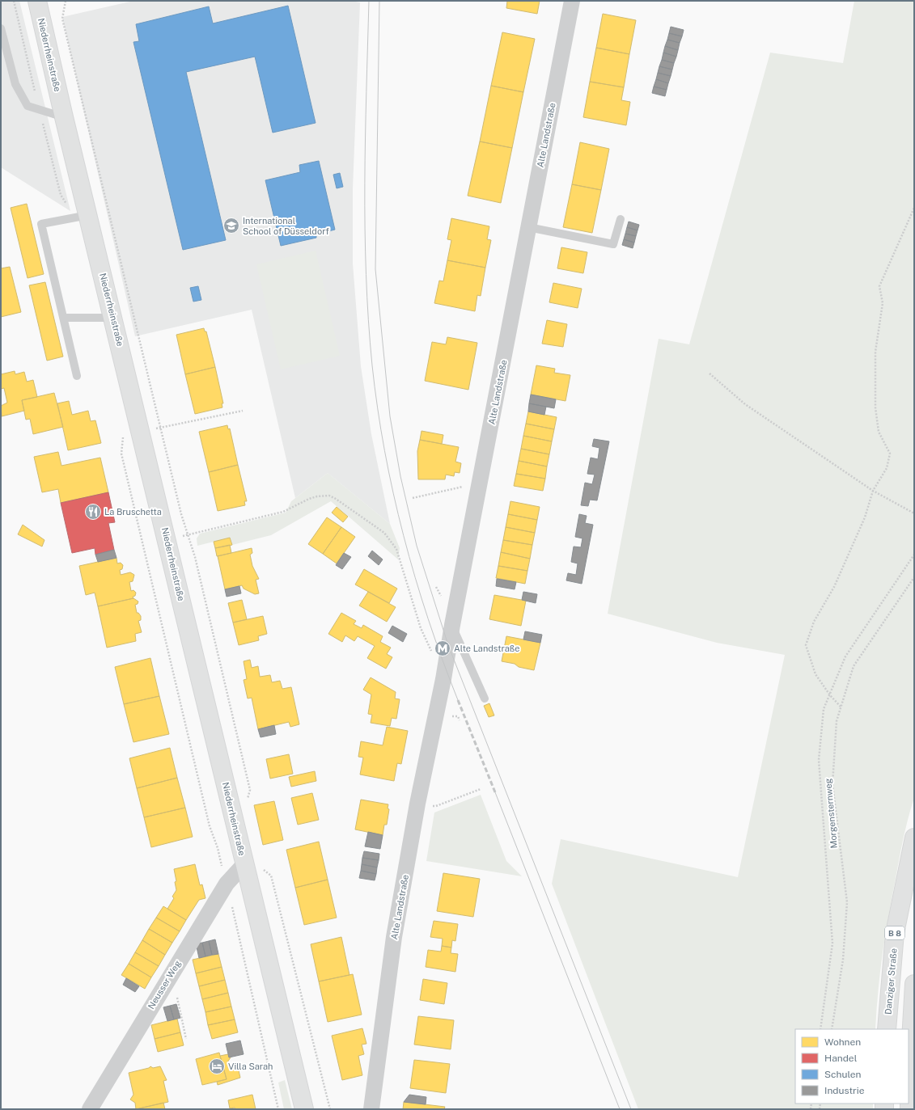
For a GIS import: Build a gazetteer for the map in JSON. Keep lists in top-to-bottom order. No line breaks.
{"streets":{"main road":["Niederrheinstraße","B 8","Danziger Straße"],"street":["Alte Landstraße","Neusser Weg"],"path":["Morgensternweg"]},"crossings":[["Niederrheinstraße","Neusser Weg"]],"places":{"school or university":["International School of Düsseldorf"],"restaurant":["La Bruschetta"],"metro station":["Alte Landstraße"],"hotel":["Villa Sarah"]},"legend":["Wohnen","Handel","Schulen","Industrie"]}
